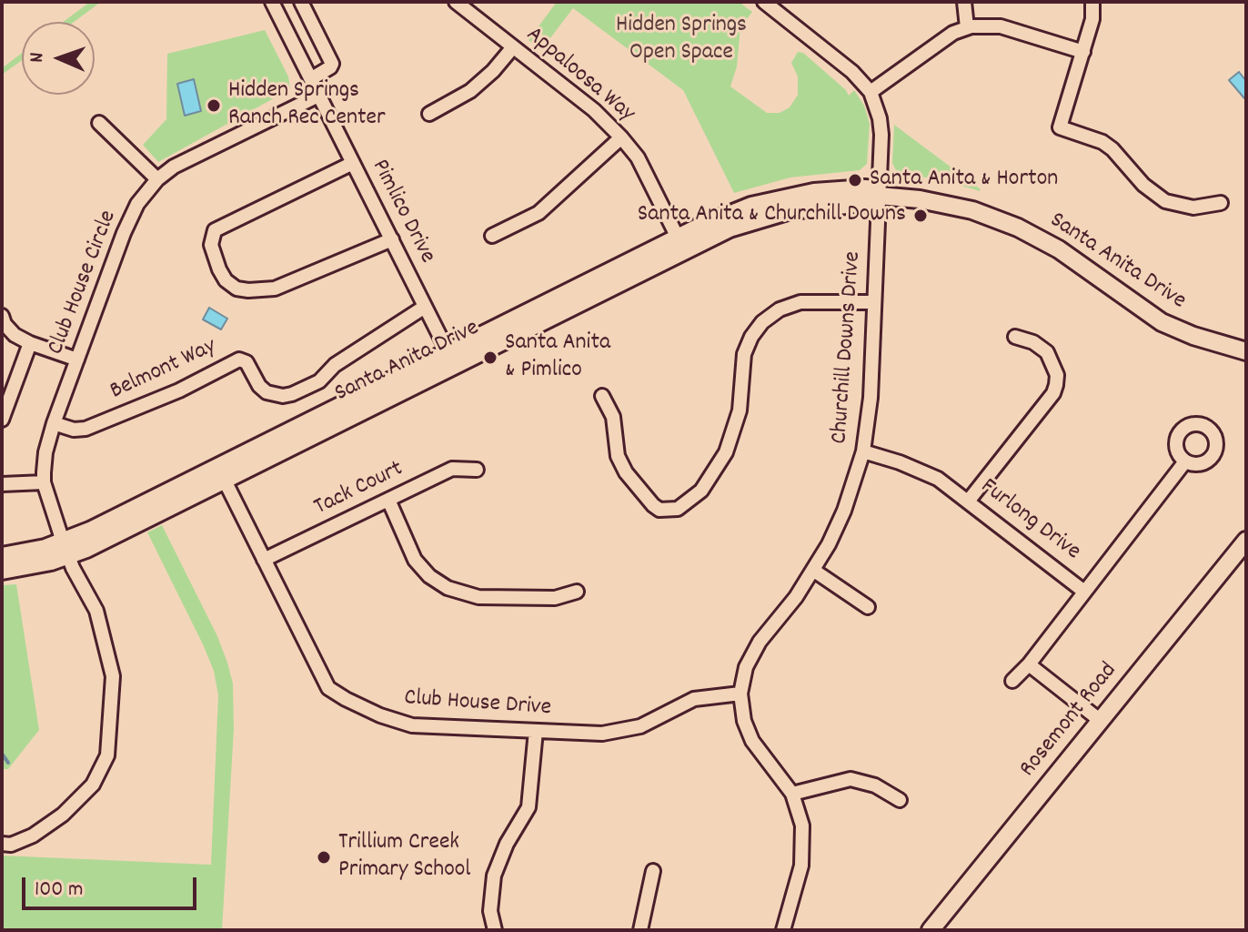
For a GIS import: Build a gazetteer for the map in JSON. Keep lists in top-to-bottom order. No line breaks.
{"streets":{"main road":["Santa Anita Drive","Rosemont Road"],"street":["Appaloosa Way","Pimlico Drive","Club House Circle","Churchill Downs Drive","Belmont Way","Tack Court","Furlong Drive","Club House Drive"]},"crossings":[["Appaloosa Way","Santa Anita Drive"],["Pimlico Drive","Santa Anita Drive"],["Pimlico Drive","Club House Circle"],["Pimlico Drive","Belmont Way"],["Santa Anita Drive","Club House Circle"],["Santa Anita Drive","Churchill Downs Drive"],["Santa Anita Drive","Club House Drive"],["Club House Circle","Belmont Way"],["Churchill Downs Drive","Furlong Drive"],["Churchill Downs Drive","Club House Drive"],["Tack Court","Club House Drive"]],"parks":["Hidden Springs Open Space"],"places":["Hidden Springs Ranch Rec Center","Santa Anita & Horton","Santa Anita & Churchill Downs","Santa Anita & Pimlico","Trillium Creek Primary School"],"scale_bar":"100 m","north":"left"}
